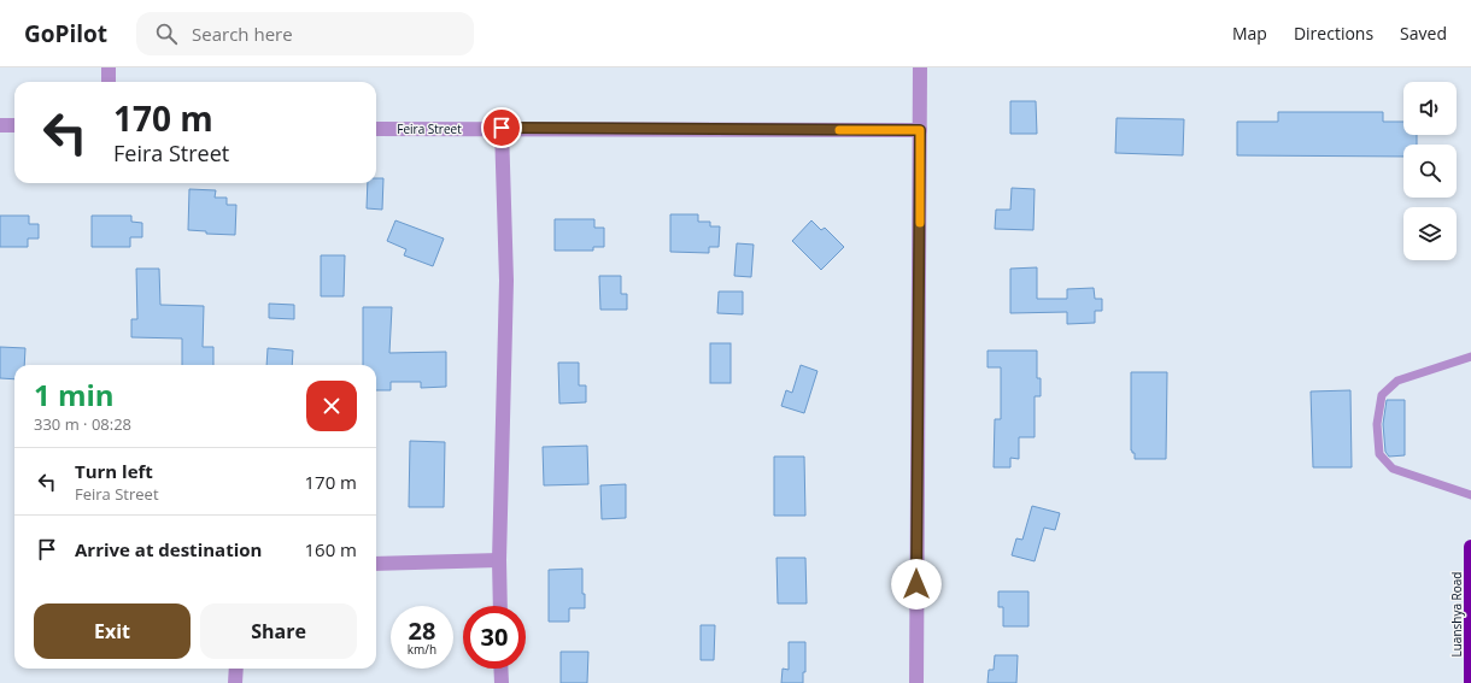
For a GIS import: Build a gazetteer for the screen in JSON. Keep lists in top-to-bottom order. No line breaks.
{"streets":{"highway":["Luanshya Road"],"street":["Feira Street"]},"page":{"header":"GoPilot","search":"Search here","nav":["Map","Directions","Saved"],"turn":["170 m","Feira Street"],"heading":["1 min","330 m · 08:28"],"list":[{"name":"Turn left","note":"Feira Street","value":"170 m"},{"name":"Arrive at destination","value":"160 m"}],"buttons":["Exit","Share"],"speed":"28 km/h","limit":"30"}}
